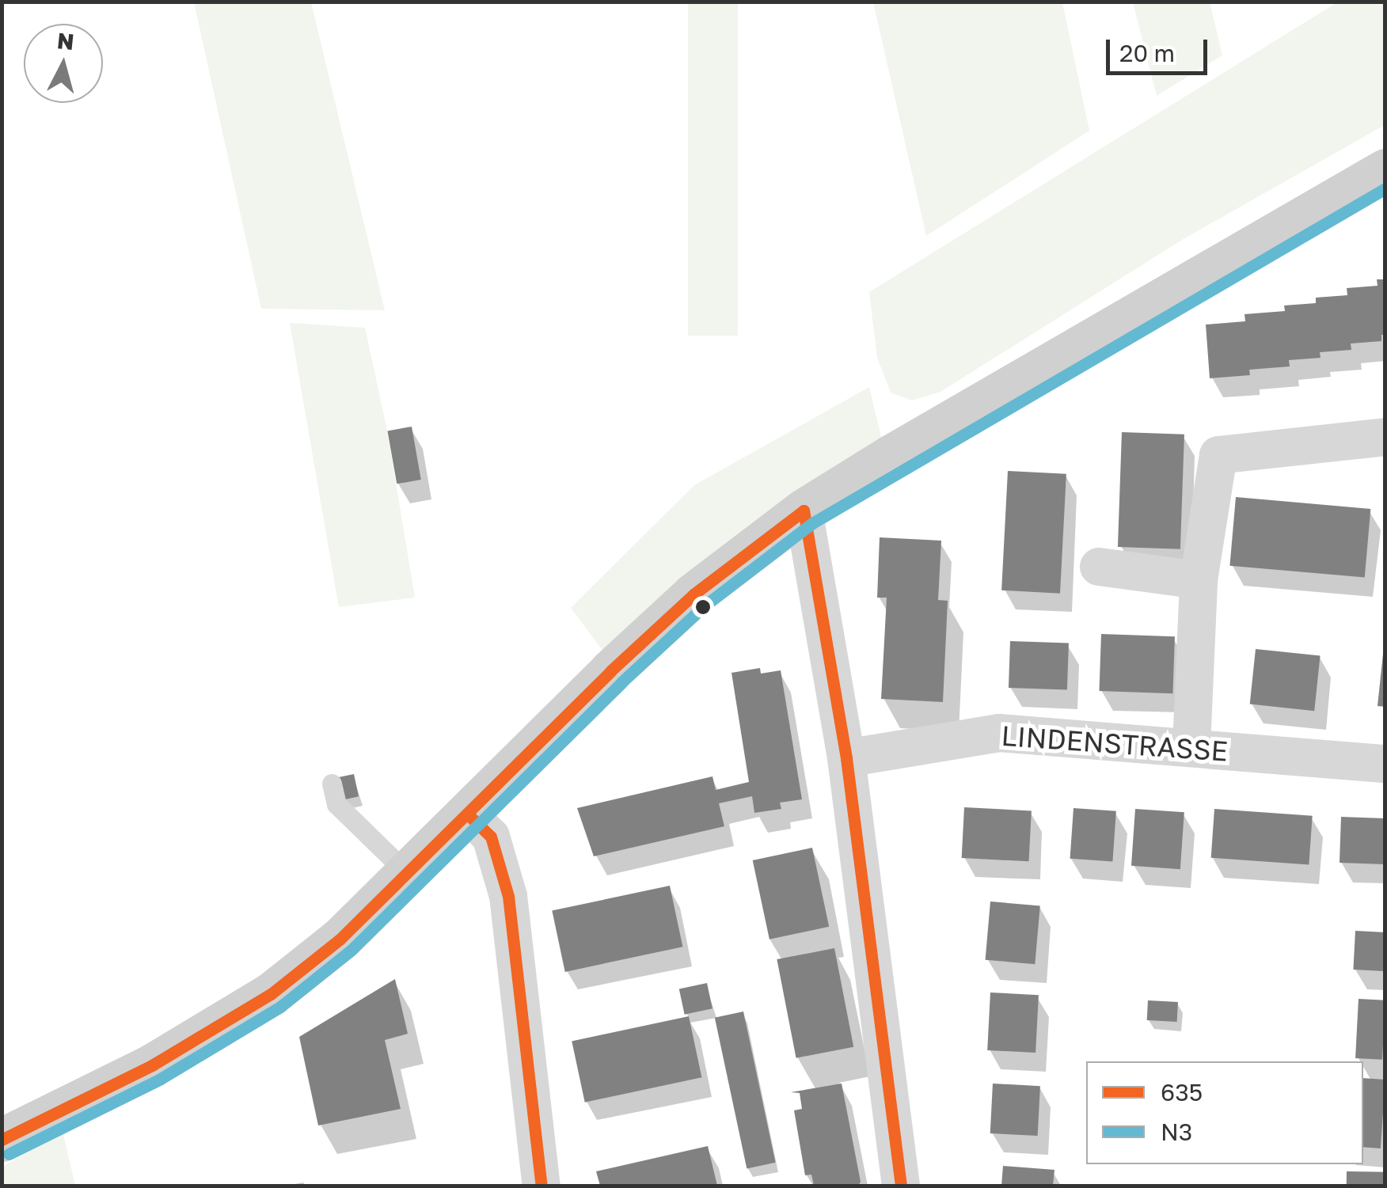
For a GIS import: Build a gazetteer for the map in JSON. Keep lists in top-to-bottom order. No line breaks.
{"streets":{"street":["LINDENSTRASSE"]},"lines":["transit line N3","transit line 635"],"legend":["635","N3"],"scale_bar":"20 m","north":"top"}
